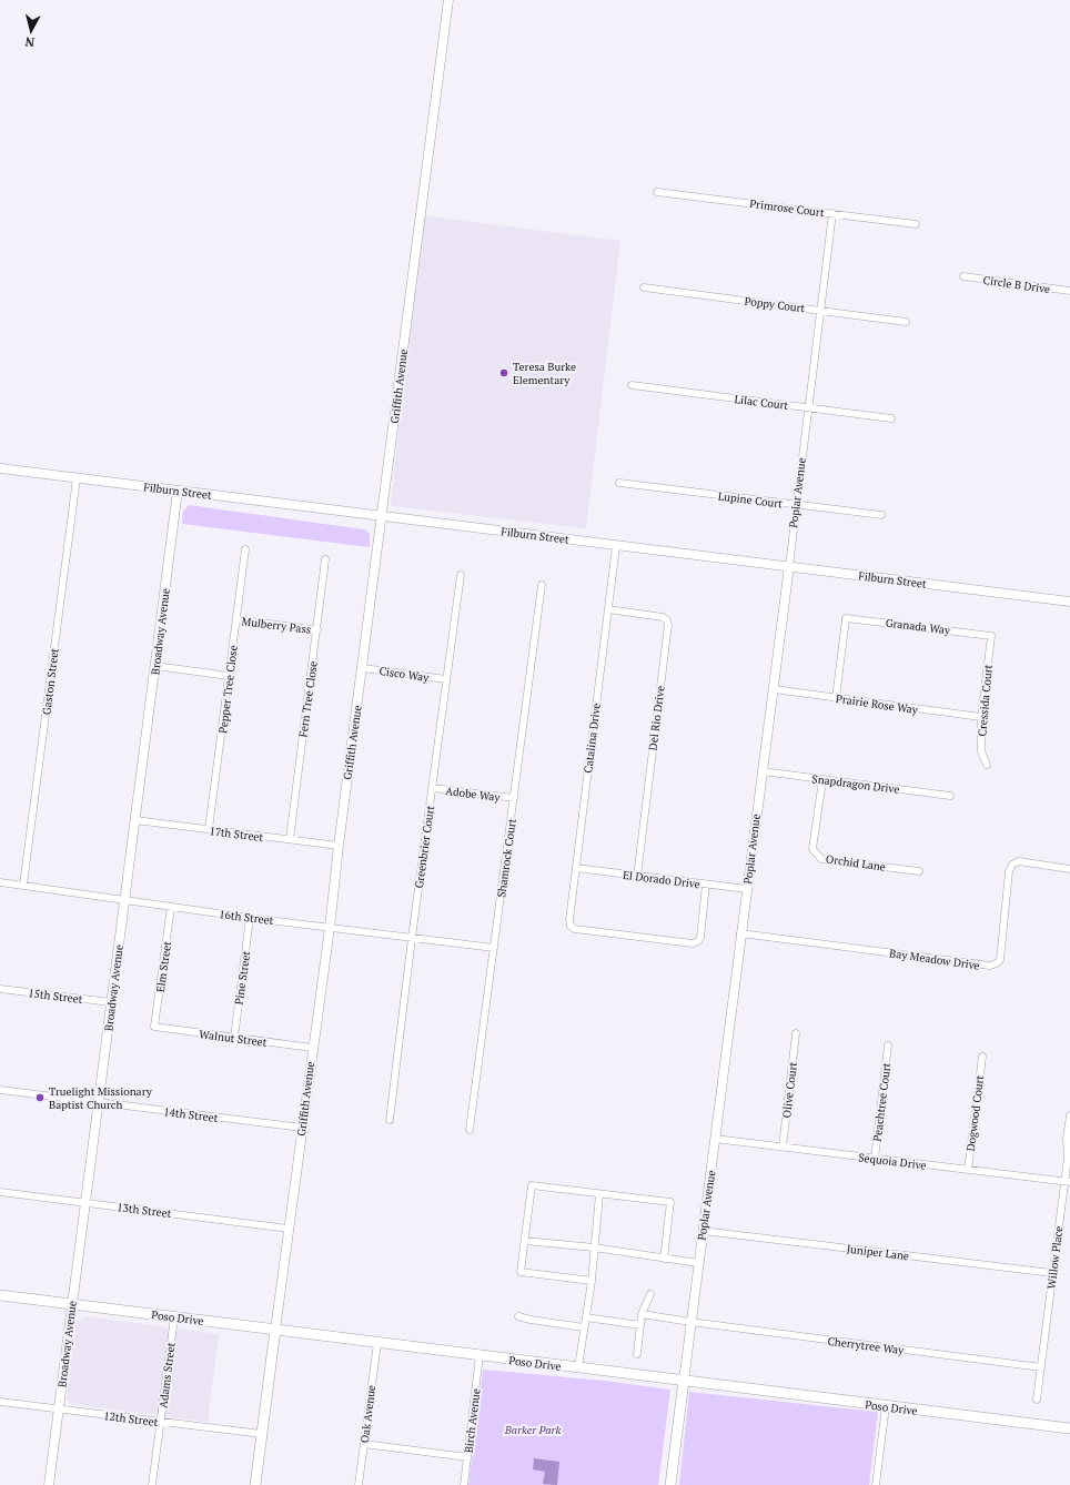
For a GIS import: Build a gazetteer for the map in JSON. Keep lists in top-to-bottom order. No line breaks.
{"streets":{"main road":["Griffith Avenue","Poplar Avenue","Poso Drive"],"street":["Primrose Court","Circle B Drive","Poppy Court","Lilac Court","Filburn Street","Lupine Court","Mulberry Pass","Granada Way","Broadway Avenue","Cisco Way","Gaston Street","Pepper Tree Close","Fern Tree Close","Cressida Court","Prairie Rose Way","Del Rio Drive","Catalina Drive","Snapdragon Drive","Adobe Way","17th Street","Greenbrier Court","Shamrock Court","Orchid Lane","El Dorado Drive","16th Street","Bay Meadow Drive","Elm Street","Pine Street","15th Street","Walnut Street","Olive Court","Peachtree Court","Dogwood Court","14th Street","Sequoia Drive","13th Street","Juniper Lane","Willow Place","Cherrytree Way","Adams Street","Oak Avenue","12th Street","Birch Avenue"]},"crossings":[["Primrose Court","Poplar Avenue"],["Poppy Court","Poplar Avenue"],["Griffith Avenue","Filburn Street"],["Griffith Avenue","Cisco Way"],["Griffith Avenue","17th Street"],["Griffith Avenue","16th Street"],["Griffith Avenue","Walnut Street"],["Griffith Avenue","14th Street"],["Griffith Avenue","13th Street"],["Griffith Avenue","Poso Drive"],["Griffith Avenue","12th Street"],["Lilac Court","Poplar Avenue"],["Filburn Street","Poplar Avenue"],["Filburn Street","Broadway Avenue"],["Filburn Street","Gaston Street"],["Filburn Street","Catalina Drive"],["Poplar Avenue","Lupine Court"],["Poplar Avenue","Prairie Rose Way"],["Poplar Avenue","Snapdragon Drive"],["Poplar Avenue","El Dorado Drive"],["Poplar Avenue","Bay Meadow Drive"],["Poplar Avenue","Sequoia Drive"],["Poplar Avenue","Juniper Lane"],["Poplar Avenue","Poso Drive"],["Poplar Avenue","Cherrytree Way"],["Mulberry Pass","Pepper Tree Close"],["Mulberry Pass","Fern Tree Close"],["Granada Way","Cressida Court"],["Granada Way","Prairie Rose Way"],["Broadway Avenue","17th Street"],["Broadway Avenue","16th Street"],["Broadway Avenue","15th Street"],["Broadway Avenue","14th Street"],["Broadway Avenue","13th Street"],["Broadway Avenue","Poso Drive"],["Broadway Avenue","12th Street"],["Cisco Way","Greenbrier Court"],["Gaston Street","16th Street"],["Pepper Tree Close","17th Street"],["Fern Tree Close","17th Street"],["Cressida Court","Prairie Rose Way"],["Del Rio Drive","Catalina Drive"],["Del Rio Drive","El Dorado Drive"],["Catalina Drive","El Dorado Drive"],["Snapdragon Drive","Orchid Lane"],["Adobe Way","Greenbrier Court"],["Adobe Way","Shamrock Court"],["Greenbrier Court","16th Street"],["Shamrock Court","16th Street"],["16th Street","Elm Street"],["16th Street","Pine Street"],["Elm Street","Walnut Street"],["Pine Street","Walnut Street"],["Olive Court","Sequoia Drive"],["Peachtree Court","Sequoia Drive"],["Dogwood Court","Sequoia Drive"],["Sequoia Drive","Willow Place"],["Juniper Lane","Willow Place"],["Willow Place","Cherrytree Way"],["Poso Drive","Adams Street"],["Poso Drive","Oak Avenue"],["Poso Drive","Birch Avenue"],["Adams Street","12th Street"]],"parks":["Barker Park"],"places":["Teresa Burke Elementary","Truelight Missionary Baptist Church"],"north":"bottom"}
